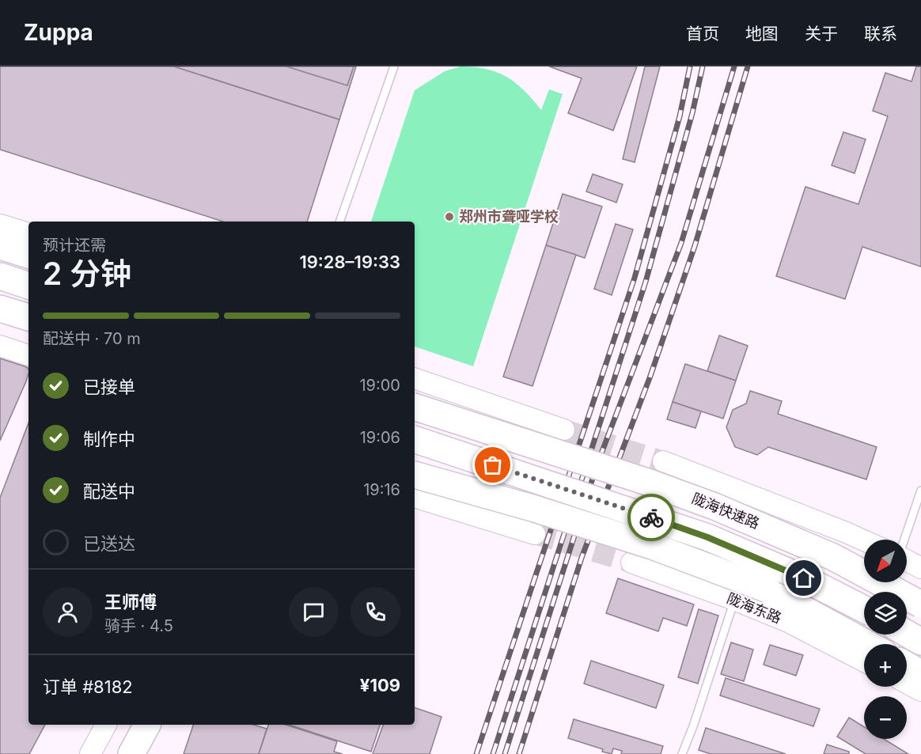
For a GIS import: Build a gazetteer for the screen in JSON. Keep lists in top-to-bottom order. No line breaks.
{"streets":{"highway":["陇海快速路"],"street":["陇海东路"]},"places":["郑州市聋哑学校"],"north":"bottom left","page":{"header":"Zuppa","nav":["首页","地图","关于","联系"],"heading":["2 分钟","预计还需","19:28–19:33"],"panel":["王师傅","骑手 · 4.5","订单 #8182","¥109"],"bar":"配送中 · 70 m","list":[["已接单","19:00"],["制作中","19:06"],["配送中","19:16"],"已送达"],"map_buttons":["+","−"]}}
